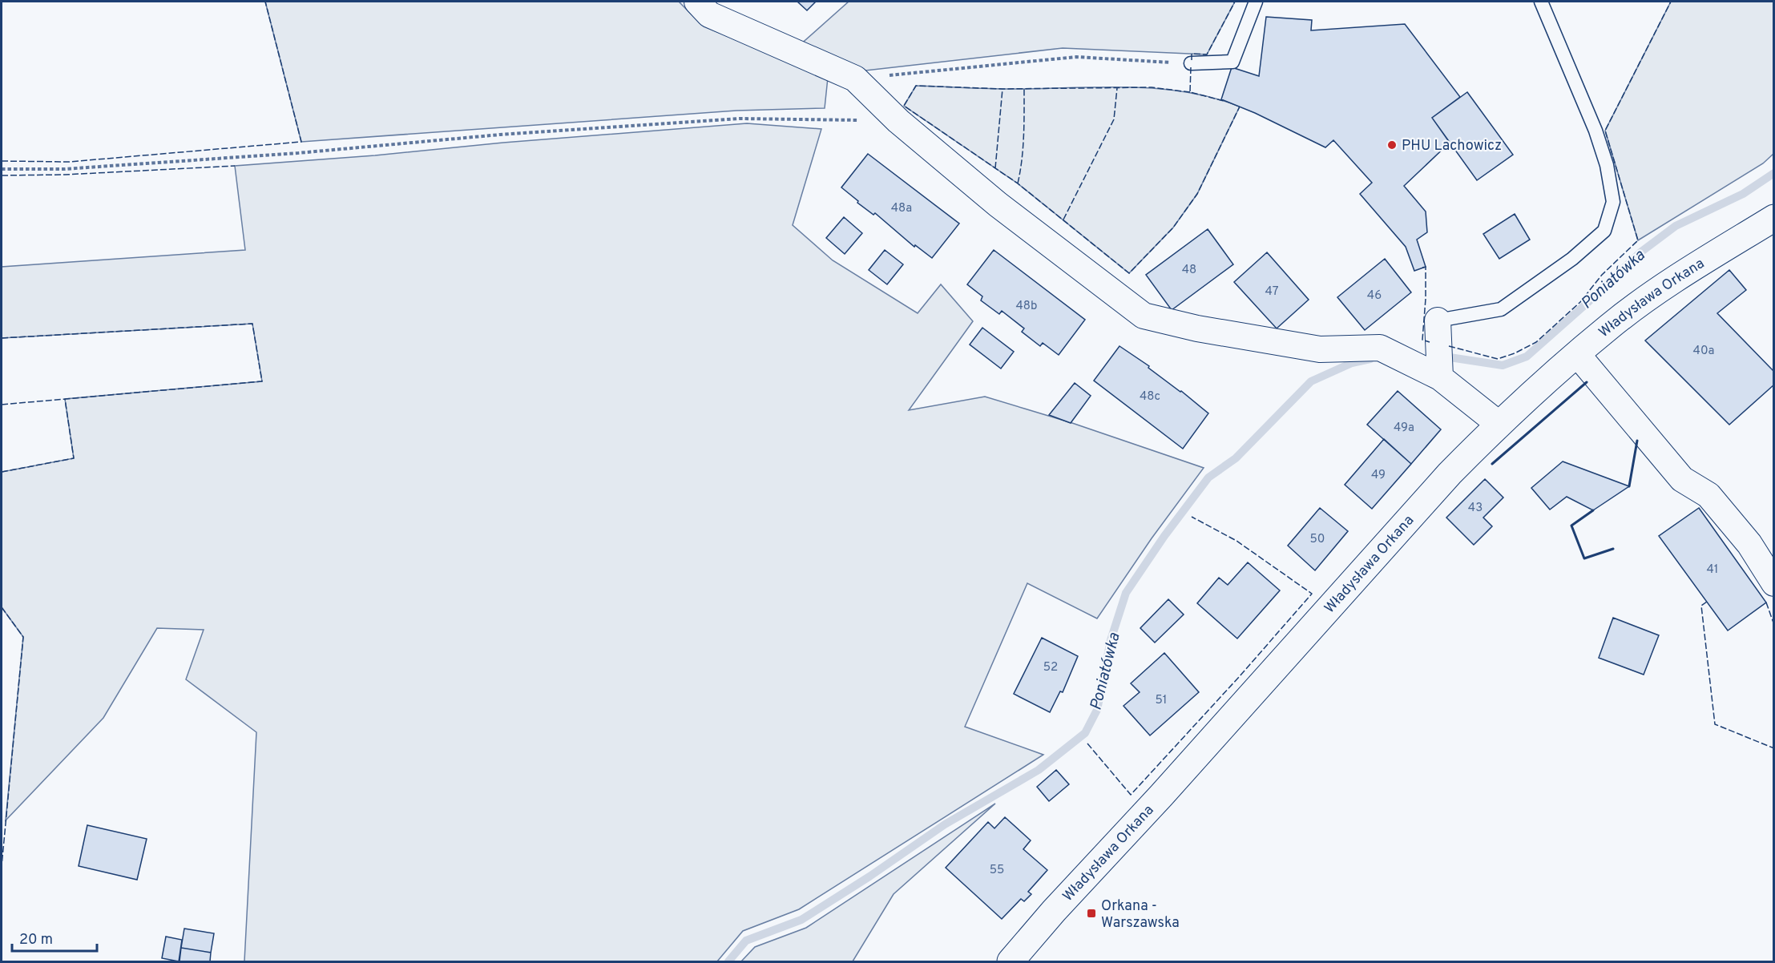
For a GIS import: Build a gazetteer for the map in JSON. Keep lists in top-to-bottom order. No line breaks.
{"streets":{"street":["Władysława Orkana"]},"water":["Poniatówka"],"places":{"other":["PHU Lachowicz"],"transit":["Orkana - Warszawska"]},"house_numbers":["48a","48","47","46","48b","40a","48c","49a","49","43","50","41","52","51","55"],"scale_bar":"20 m"}
